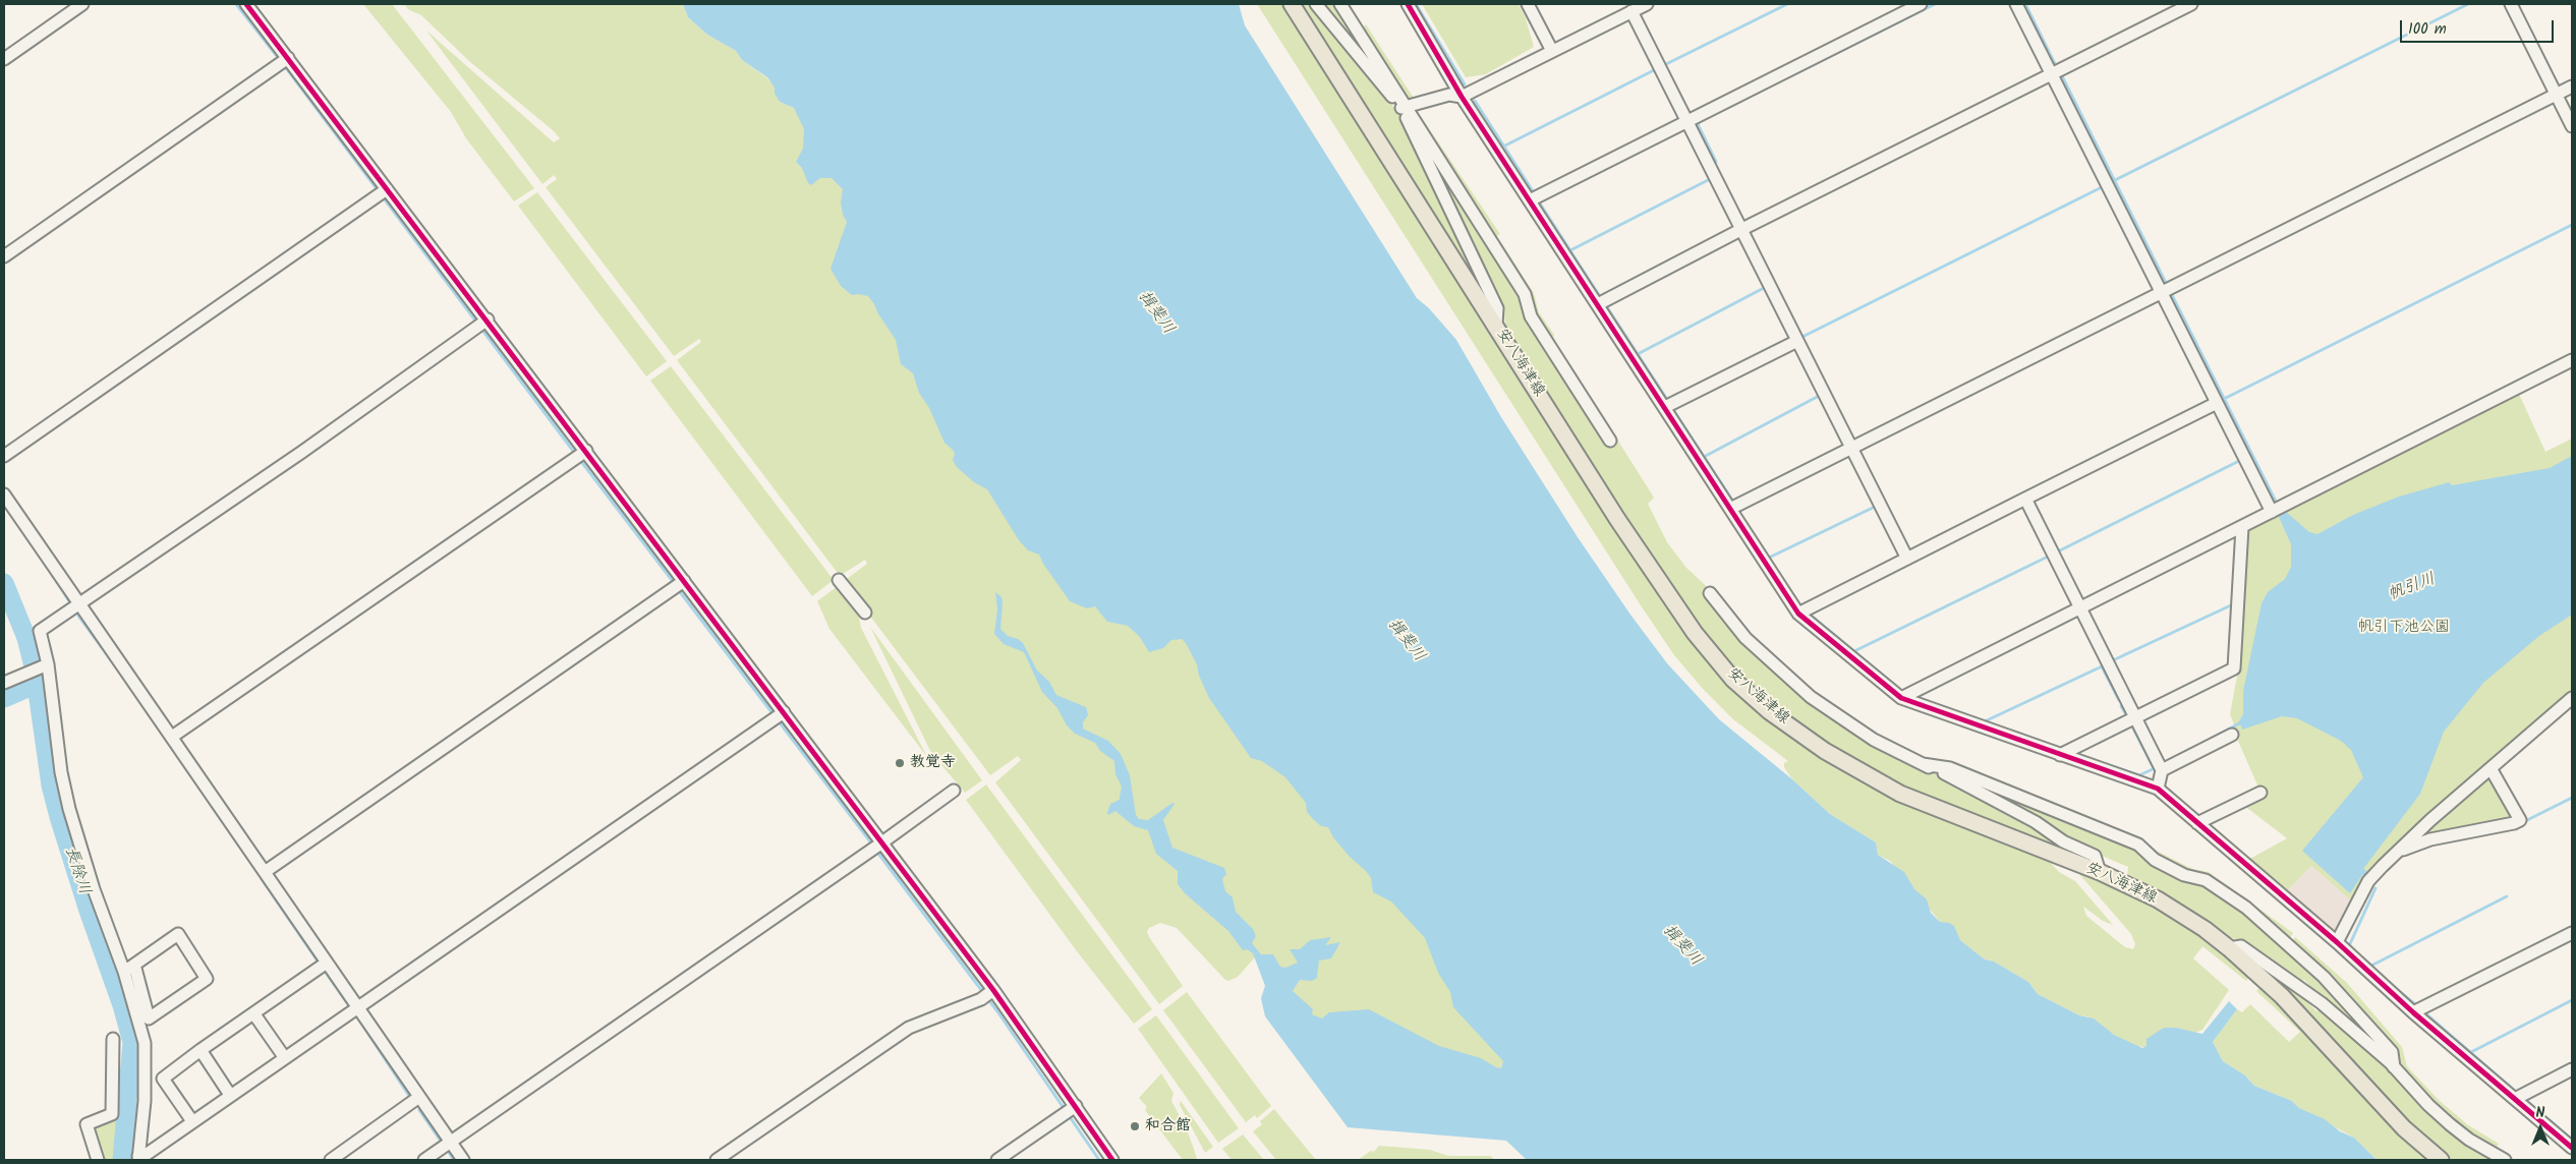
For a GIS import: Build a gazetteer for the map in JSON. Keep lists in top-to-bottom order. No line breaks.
{"streets":{"main road":["安八海津線"]},"water":["揖斐川","帆引川","長除川"],"parks":["帆引下池公園"],"places":["教覚寺","和合館"],"scale_bar":"100 m","north":"top"}
